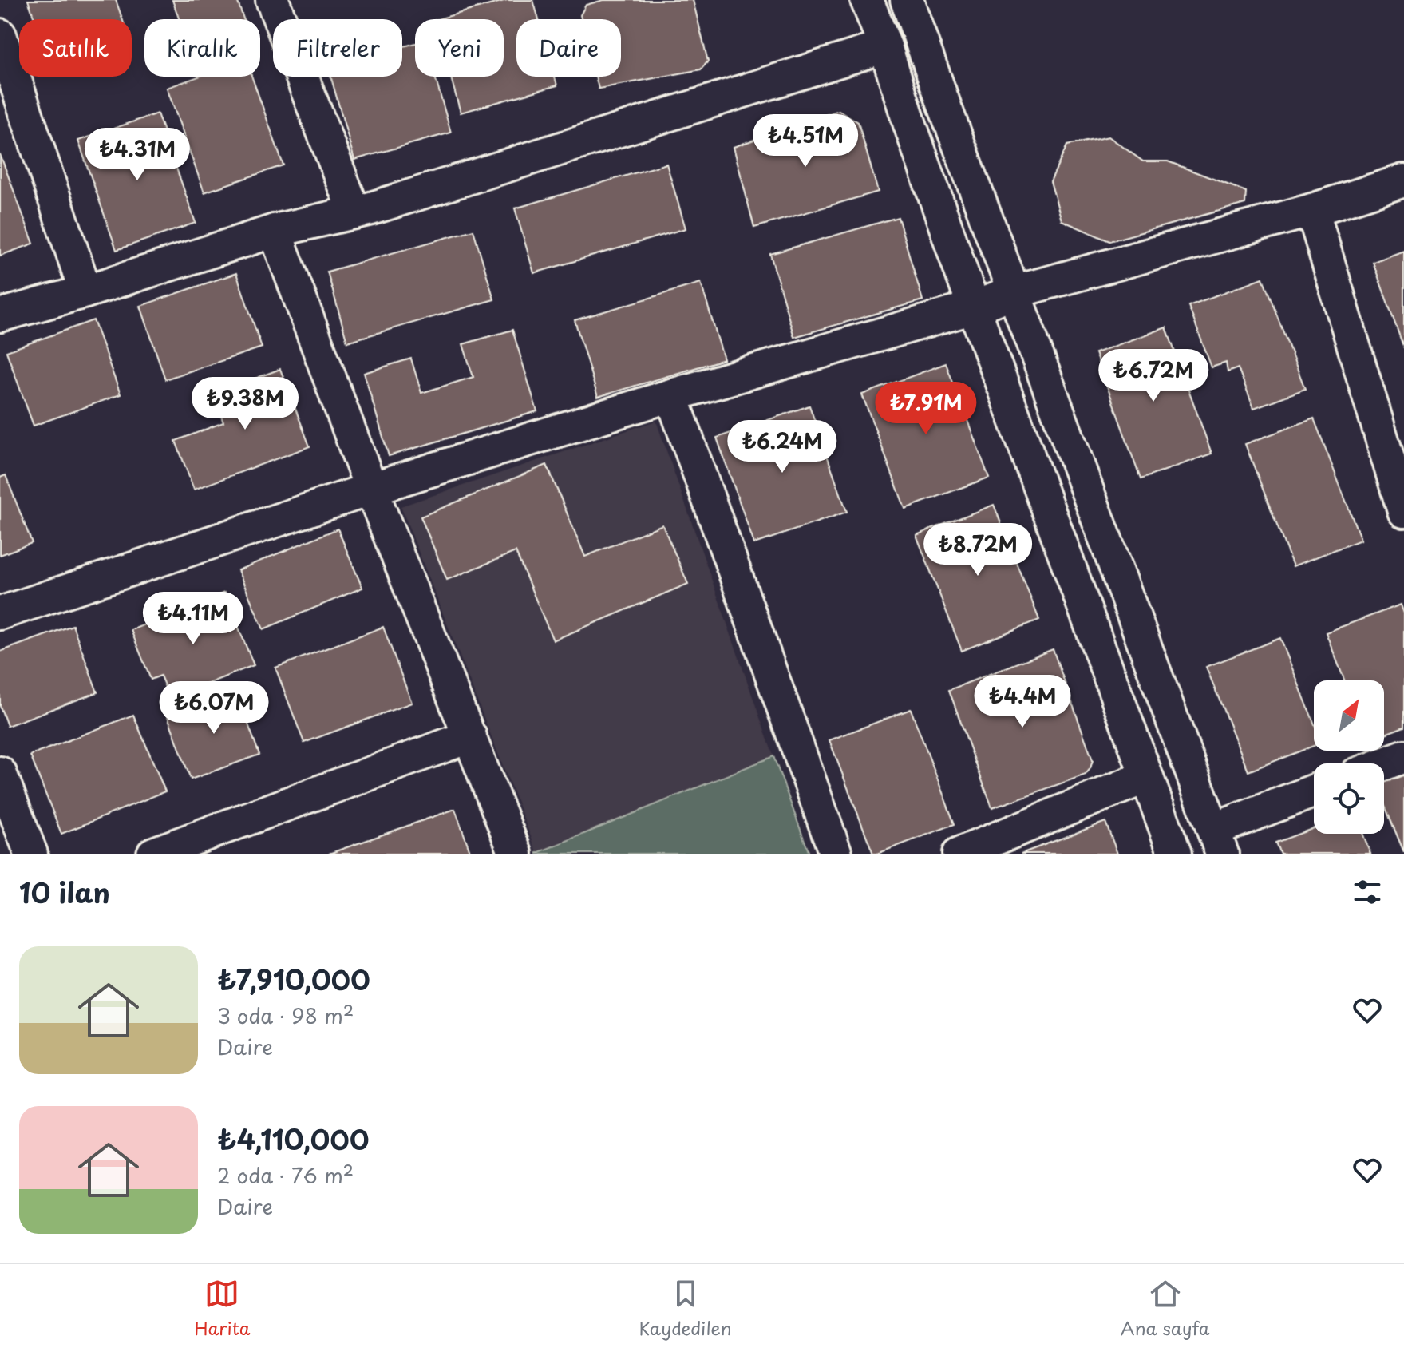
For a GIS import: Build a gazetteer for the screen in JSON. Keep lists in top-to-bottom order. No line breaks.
{"north":"top right","page":{"chip":["Satılık","Kiralık","Filtreler","Yeni","Daire"],"price":["₺4.51M","₺4.31M","₺6.72M","₺9.38M","₺7.91M","₺6.24M","₺8.72M","₺4.11M","₺4.4M","₺6.07M"],"heading":"10 ilan","list":[{"name":"₺7,910,000","note":"3 oda · 98 m² · Daire"},{"name":"₺4,110,000","note":"2 oda · 76 m² · Daire"}],"tabs":["Harita","Kaydedilen","Ana sayfa"]}}
